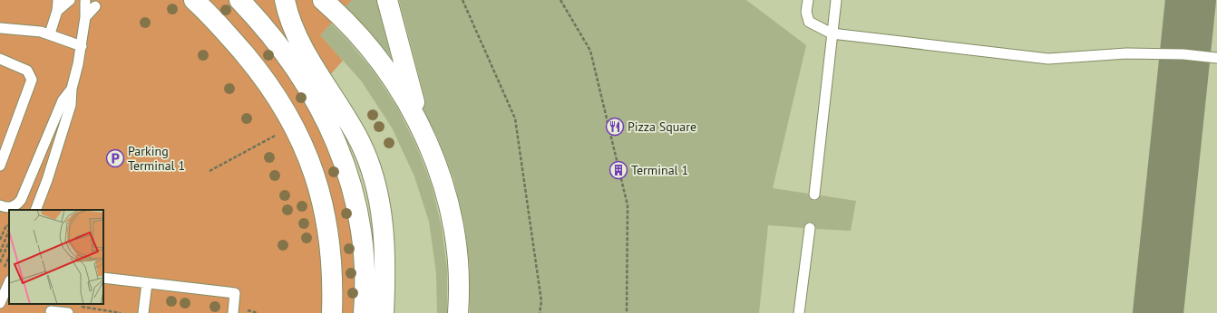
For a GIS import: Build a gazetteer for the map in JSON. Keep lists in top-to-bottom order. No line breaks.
{"places":{"restaurant":["Pizza Square"],"parking":["Parking Terminal 1"],"building":["Terminal 1"]}}
